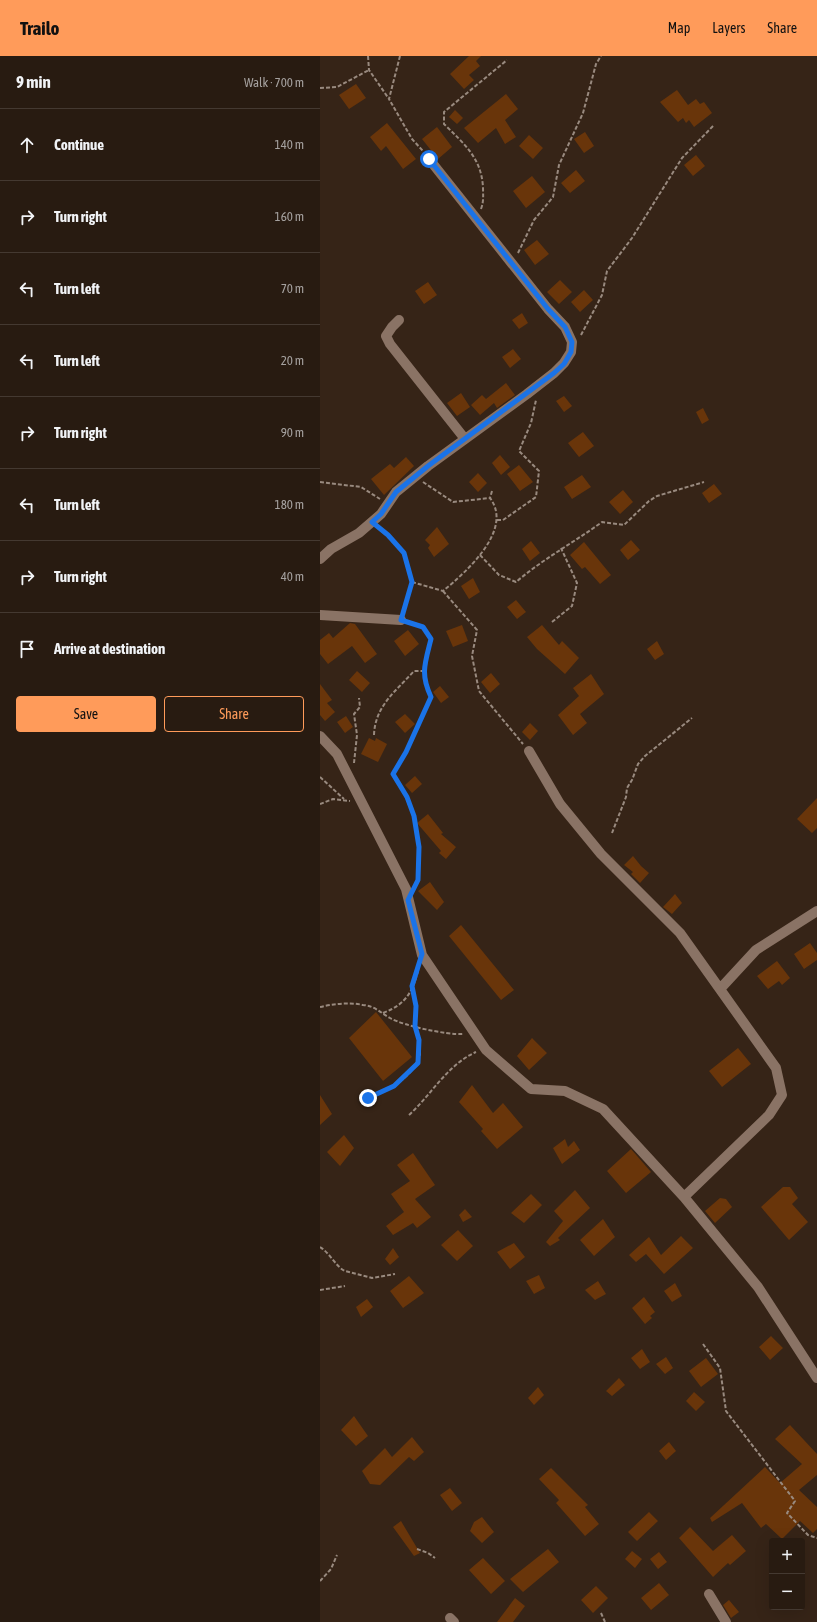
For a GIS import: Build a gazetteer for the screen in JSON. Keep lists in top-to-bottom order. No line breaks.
{"page":{"header":"Trailo","nav":["Map","Layers","Share"],"heading":["9 min","Walk · 700 m"],"list":[["Continue","140 m"],["Turn right","160 m"],["Turn left","70 m"],["Turn left","20 m"],["Turn right","90 m"],["Turn left","180 m"],["Turn right","40 m"],"Arrive at destination"],"buttons":["Save","Share"],"map_buttons":["+","−"]}}
